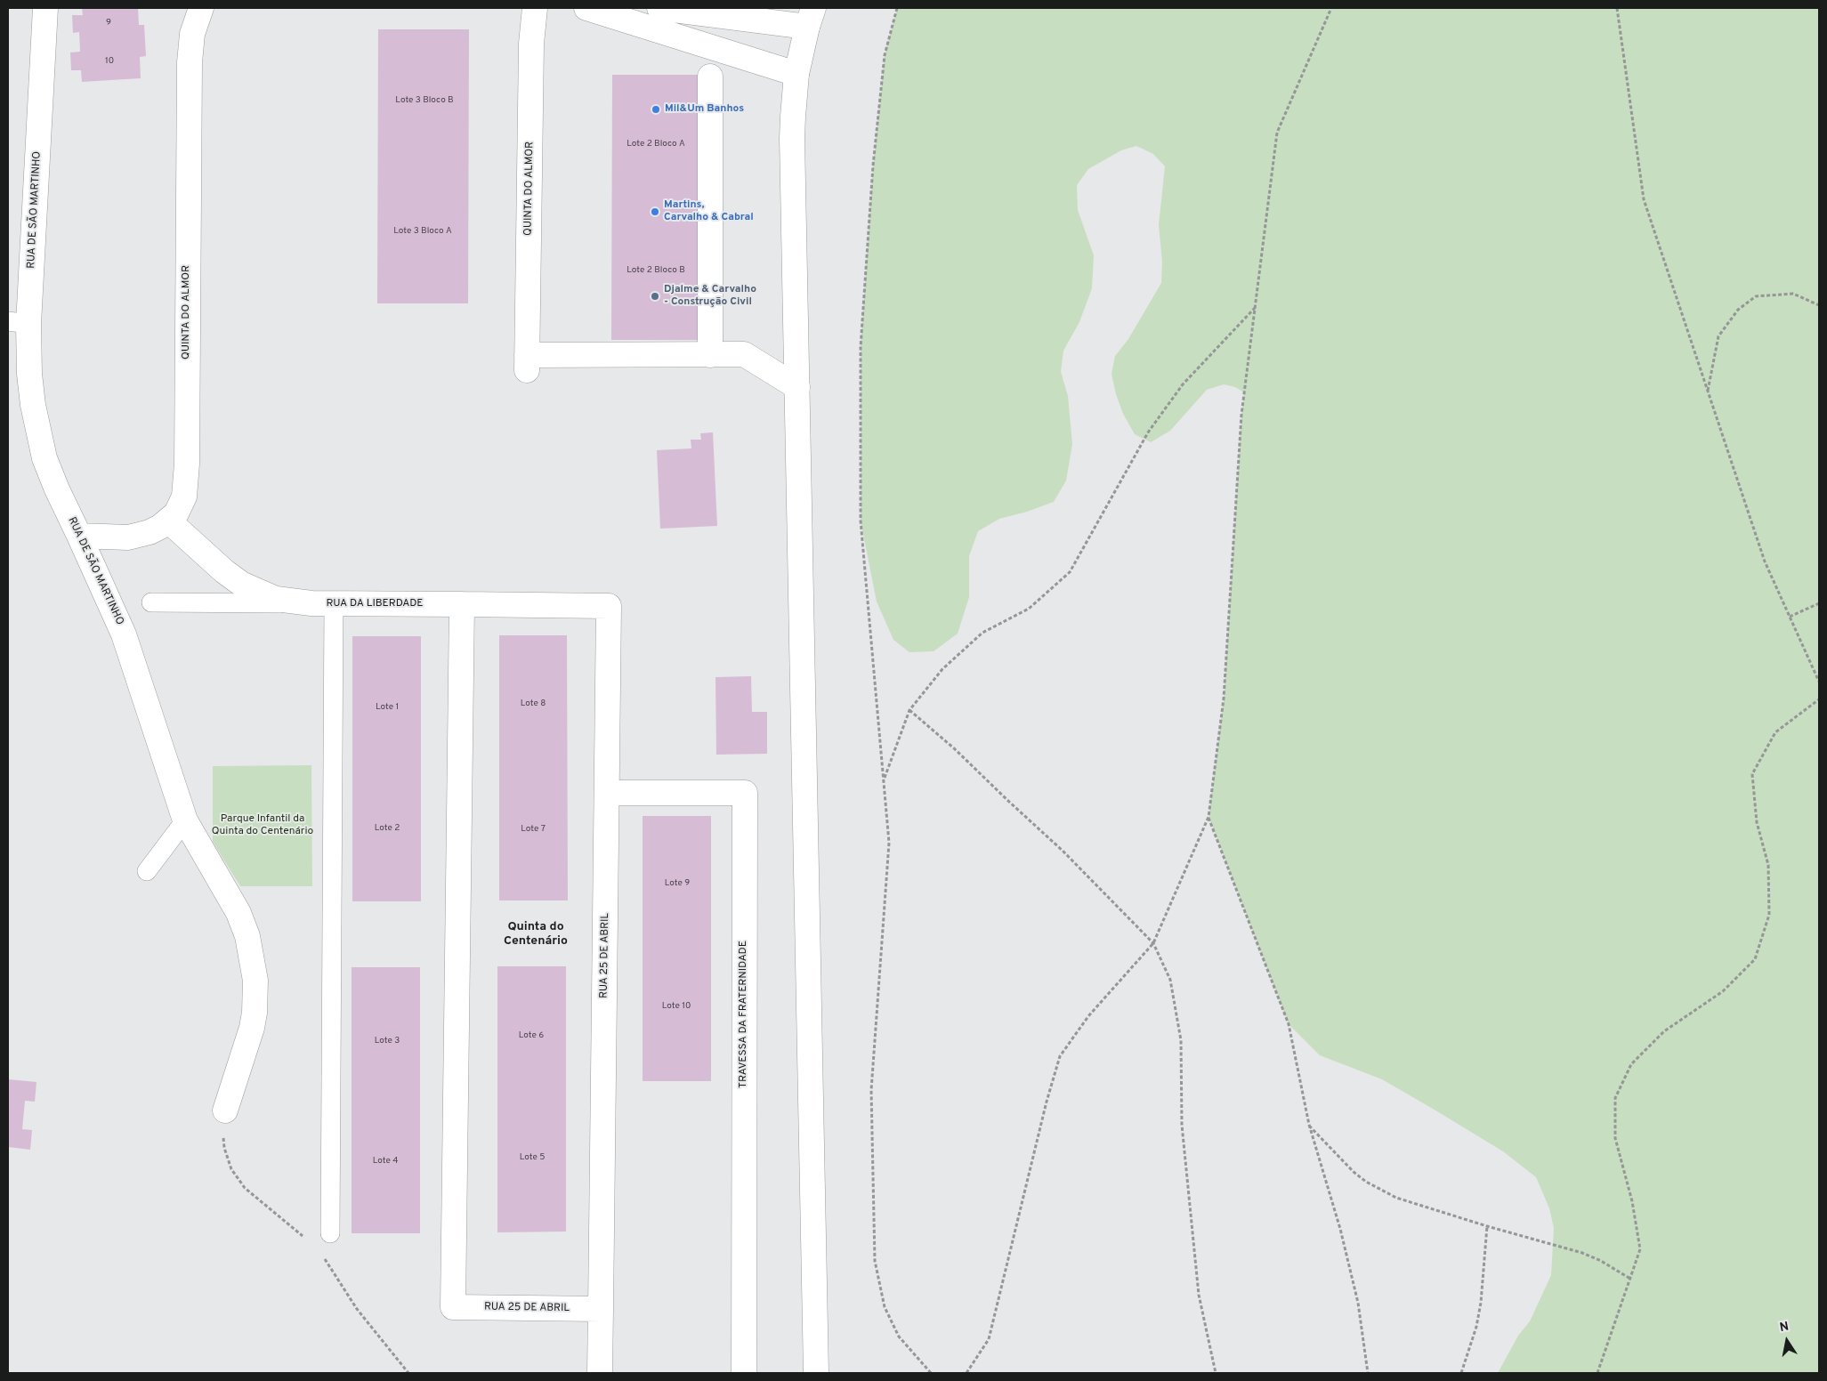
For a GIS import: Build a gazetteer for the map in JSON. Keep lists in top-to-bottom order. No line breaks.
{"streets":{"street":["QUINTA DO ALMOR","RUA DE SÃO MARTINHO","RUA DA LIBERDADE","RUA 25 DE ABRIL","TRAVESSA DA FRATERNIDADE"]},"crossings":[["QUINTA DO ALMOR","RUA DE SÃO MARTINHO"],["QUINTA DO ALMOR","RUA DA LIBERDADE"],["RUA DA LIBERDADE","RUA 25 DE ABRIL"],["RUA 25 DE ABRIL","TRAVESSA DA FRATERNIDADE"]],"districts":["Quinta do Centenário"],"parks":["Parque Infantil da Quinta do Centenário"],"places":["Mil&Um Banhos","Martins, Carvalho & Cabral","Djalme & Carvalho - Construção Civil"],"house_numbers":["9","10","Lote 3 Bloco B","Lote 2 Bloco A","Lote 3 Bloco A","Lote 2 Bloco B","Lote 8","Lote 1","Lote 2","Lote 7","Lote 9","Lote 10","Lote 6","Lote 3","Lote 5","Lote 4"],"north":"top"}
